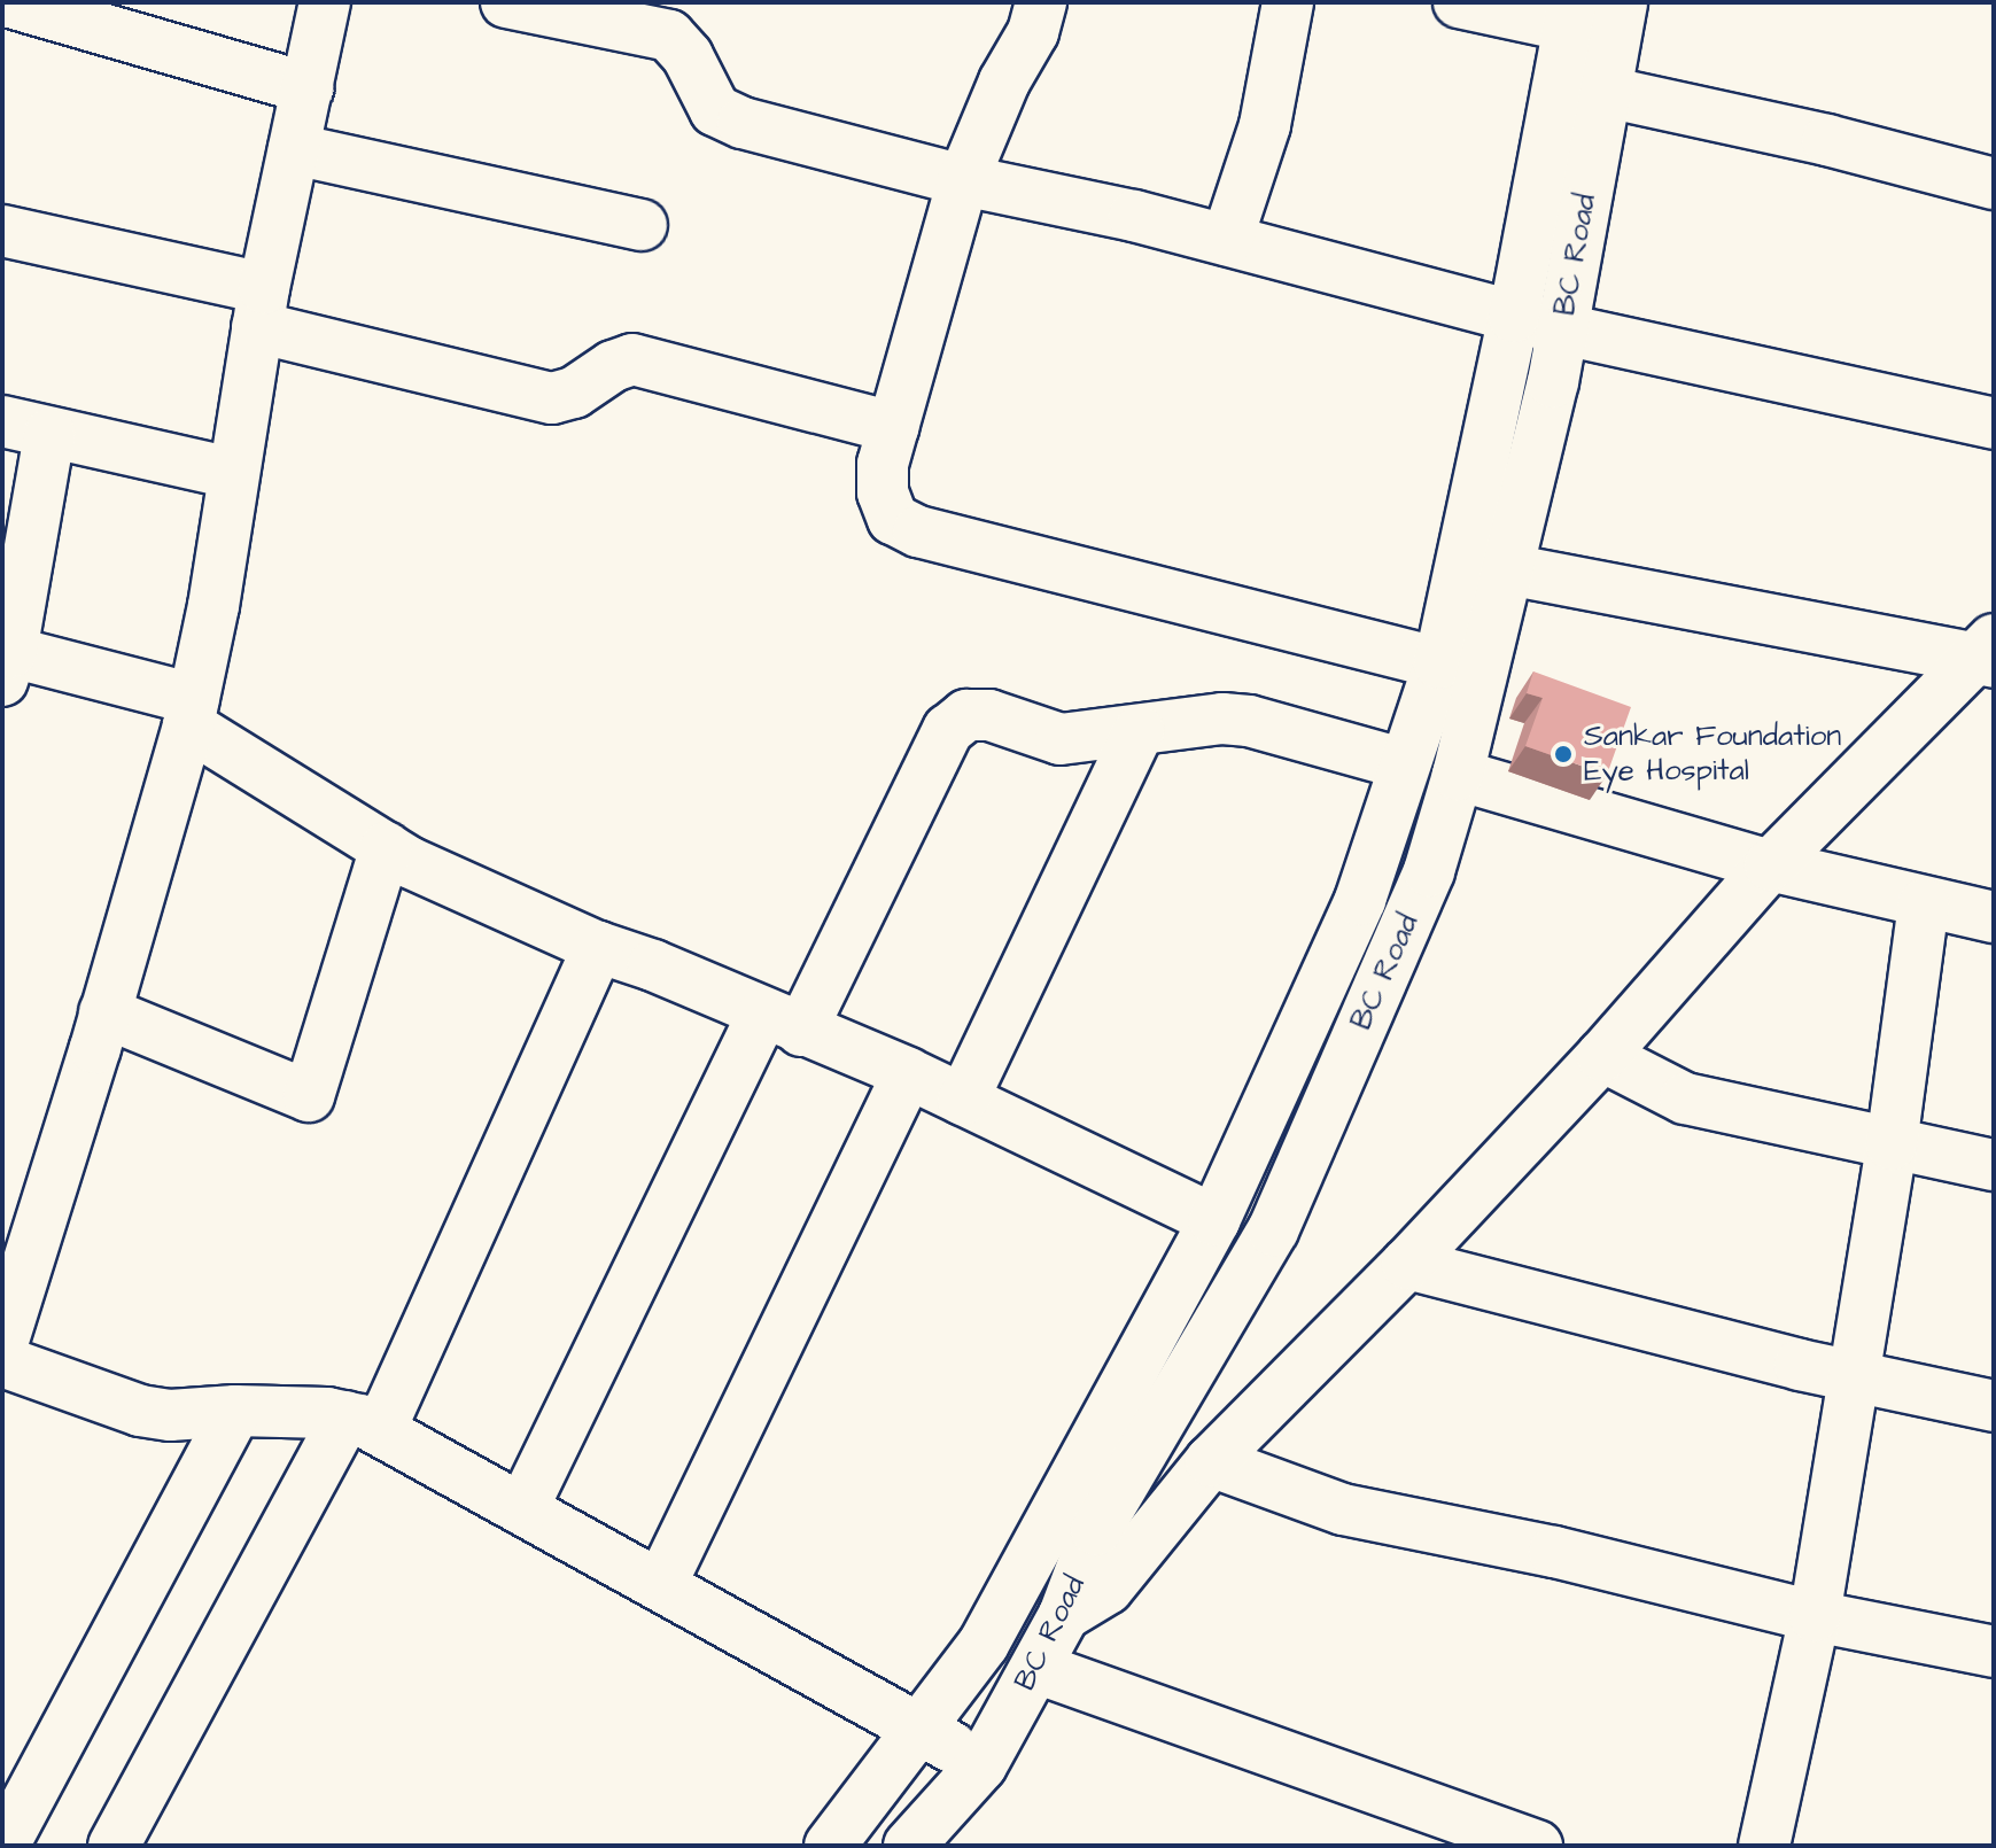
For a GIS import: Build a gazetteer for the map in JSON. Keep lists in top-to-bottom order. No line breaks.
{"streets":{"street":["BC Road"]},"places":["Sankar Foundation Eye Hospital"]}
